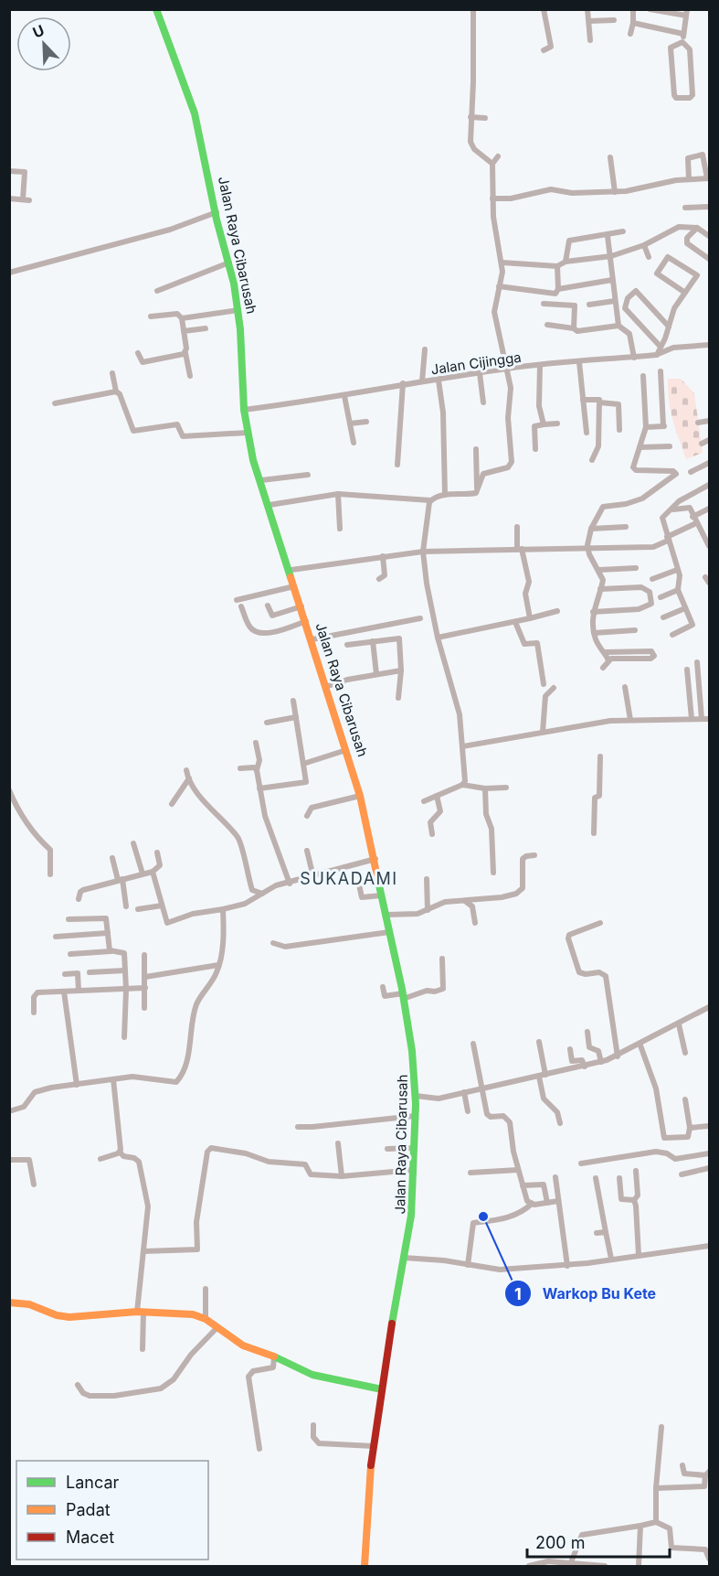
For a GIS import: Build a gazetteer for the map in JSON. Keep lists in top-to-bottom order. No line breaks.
{"streets":{"main road":["Jalan Raya Cibarusah"],"street":["Jalan Cijingga"]},"crossings":[["Jalan Raya Cibarusah","Jalan Cijingga"]],"districts":["SUKADAMI"],"places":["Warkop Bu Kete"],"legend":["Lancar","Padat","Macet"],"scale_bar":"200 m","north":"top left"}
